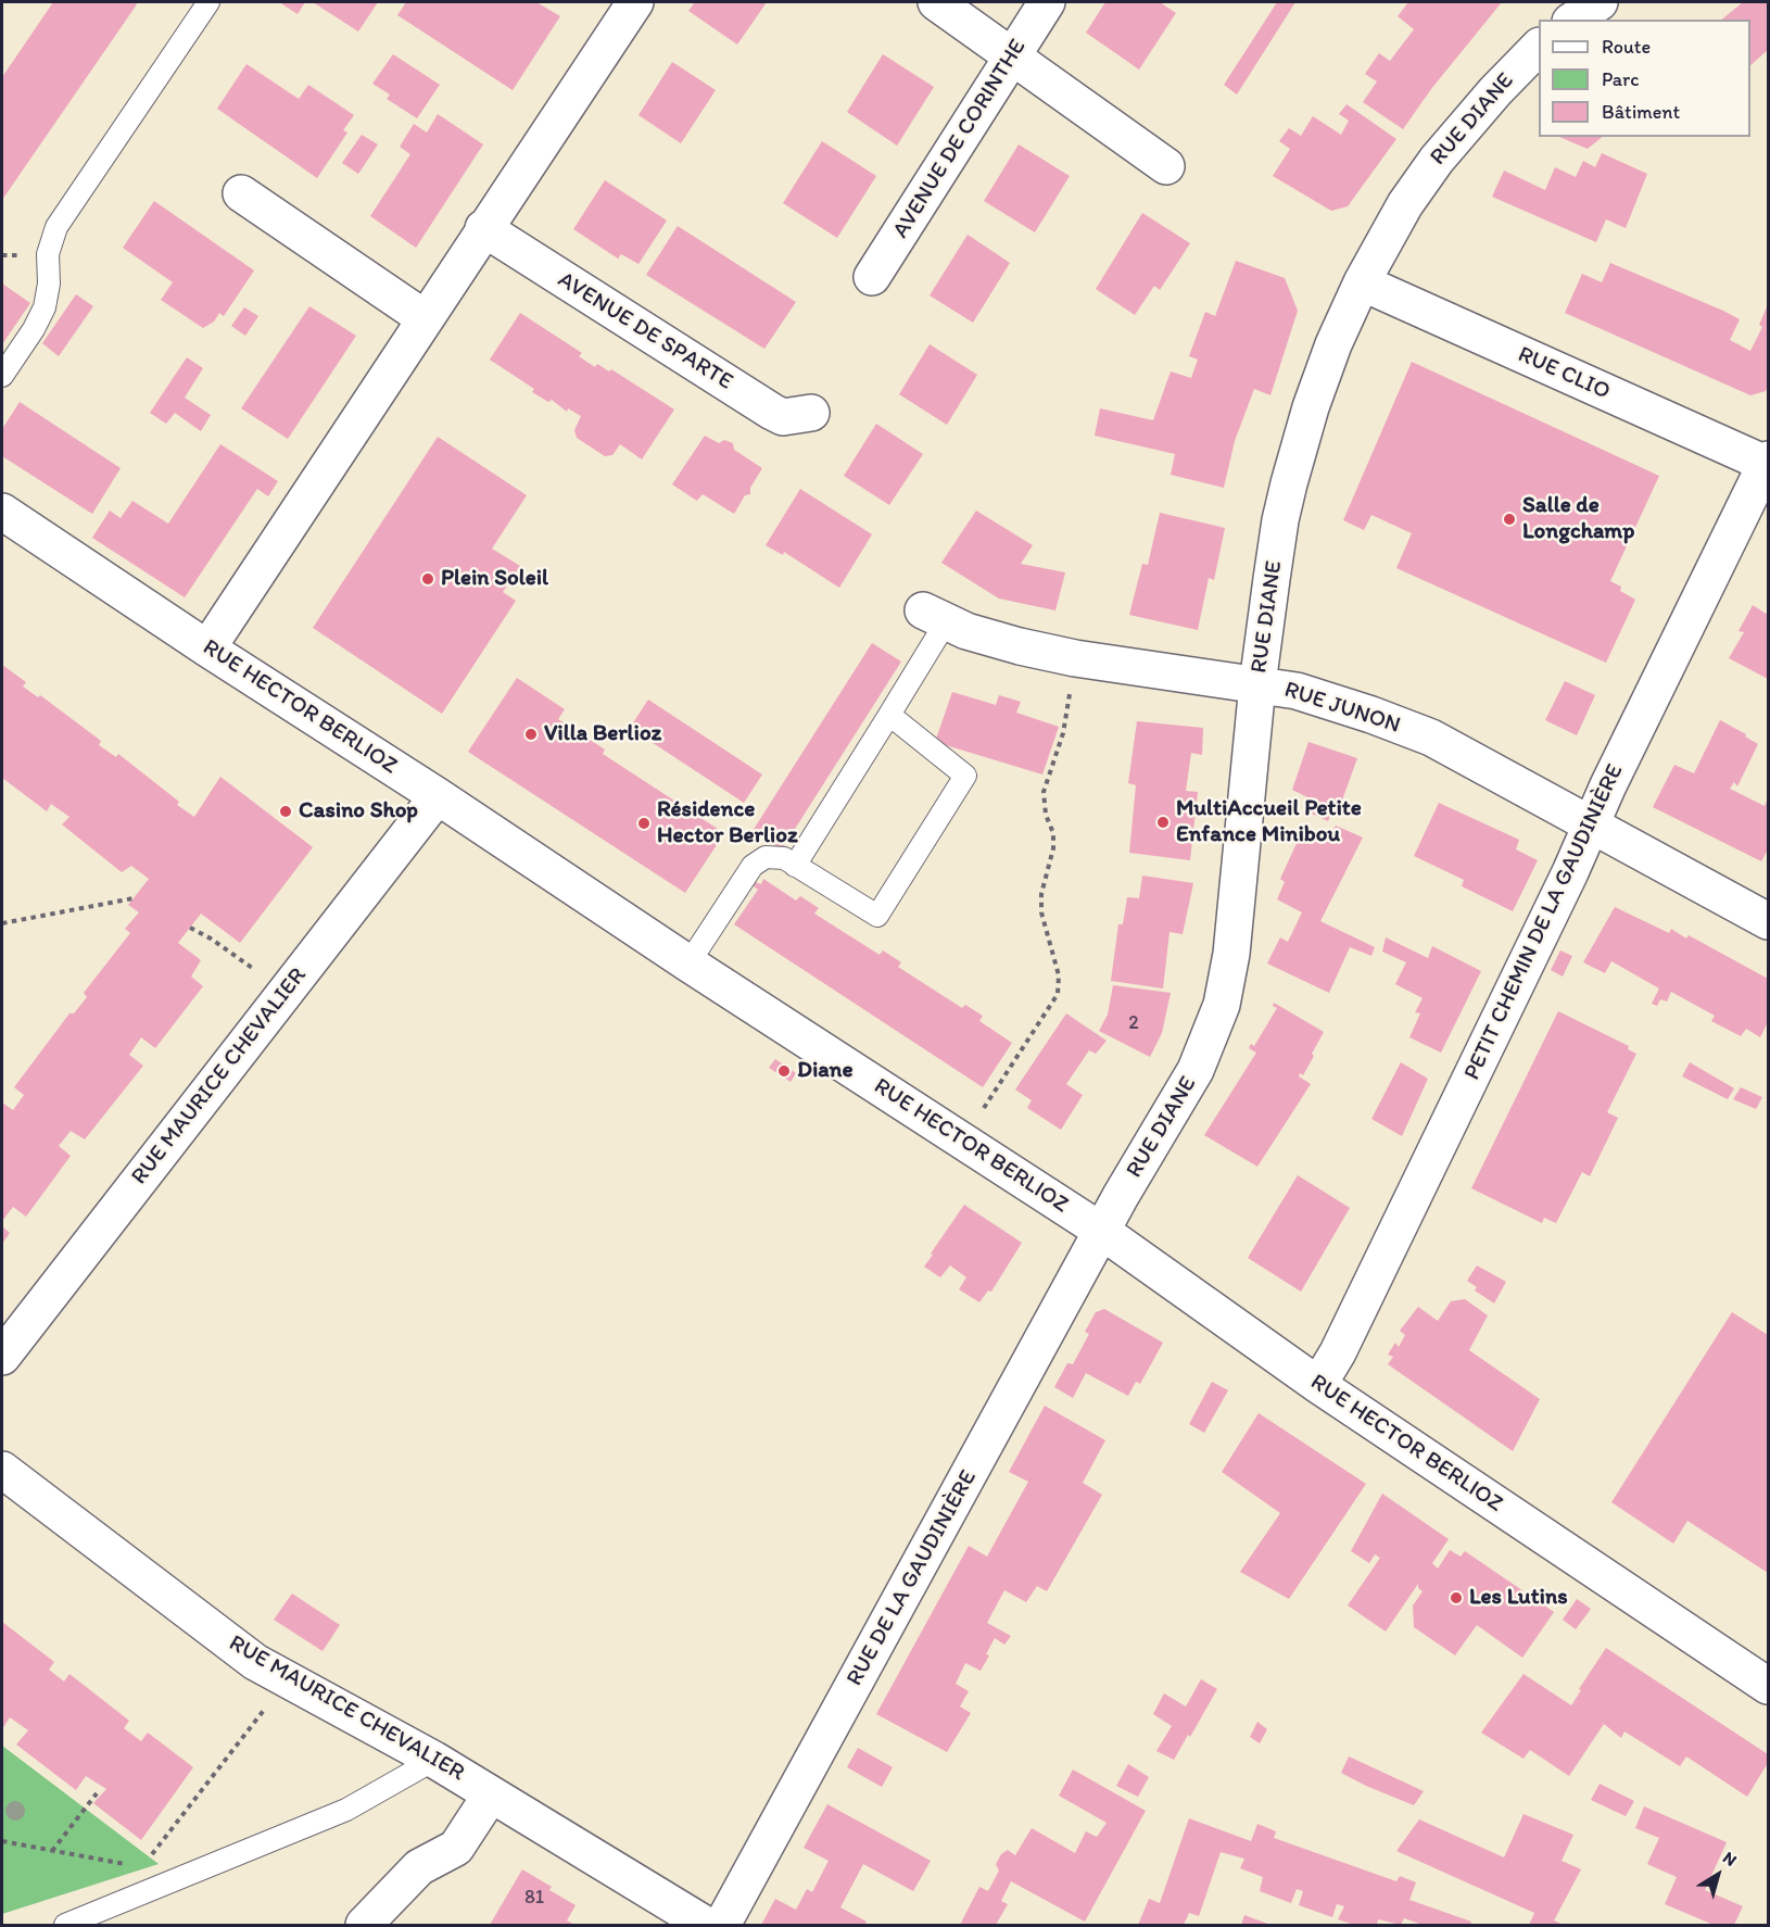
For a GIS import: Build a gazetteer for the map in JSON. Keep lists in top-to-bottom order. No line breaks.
{"streets":{"street":["RUE DIANE","AVENUE DE CORINTHE","AVENUE DE SPARTE","RUE CLIO","RUE HECTOR BERLIOZ","RUE JUNON","PETIT CHEMIN DE LA GAUDINIÈRE","RUE MAURICE CHEVALIER","RUE DE LA GAUDINIÈRE"]},"crossings":[["RUE DIANE","RUE CLIO"],["RUE DIANE","RUE HECTOR BERLIOZ"],["RUE DIANE","RUE JUNON"],["RUE DIANE","RUE DE LA GAUDINIÈRE"],["RUE CLIO","PETIT CHEMIN DE LA GAUDINIÈRE"],["RUE HECTOR BERLIOZ","PETIT CHEMIN DE LA GAUDINIÈRE"],["RUE HECTOR BERLIOZ","RUE MAURICE CHEVALIER"],["RUE HECTOR BERLIOZ","RUE DE LA GAUDINIÈRE"],["RUE JUNON","PETIT CHEMIN DE LA GAUDINIÈRE"]],"places":["Salle de Longchamp","Plein Soleil","Villa Berlioz","Casino Shop","MultiAccueil Petite Enfance Minibou","Résidence Hector Berlioz","Diane","Les Lutins"],"house_numbers":["2","81"],"legend":["Route","Parc","Bâtiment"],"north":"top right"}
